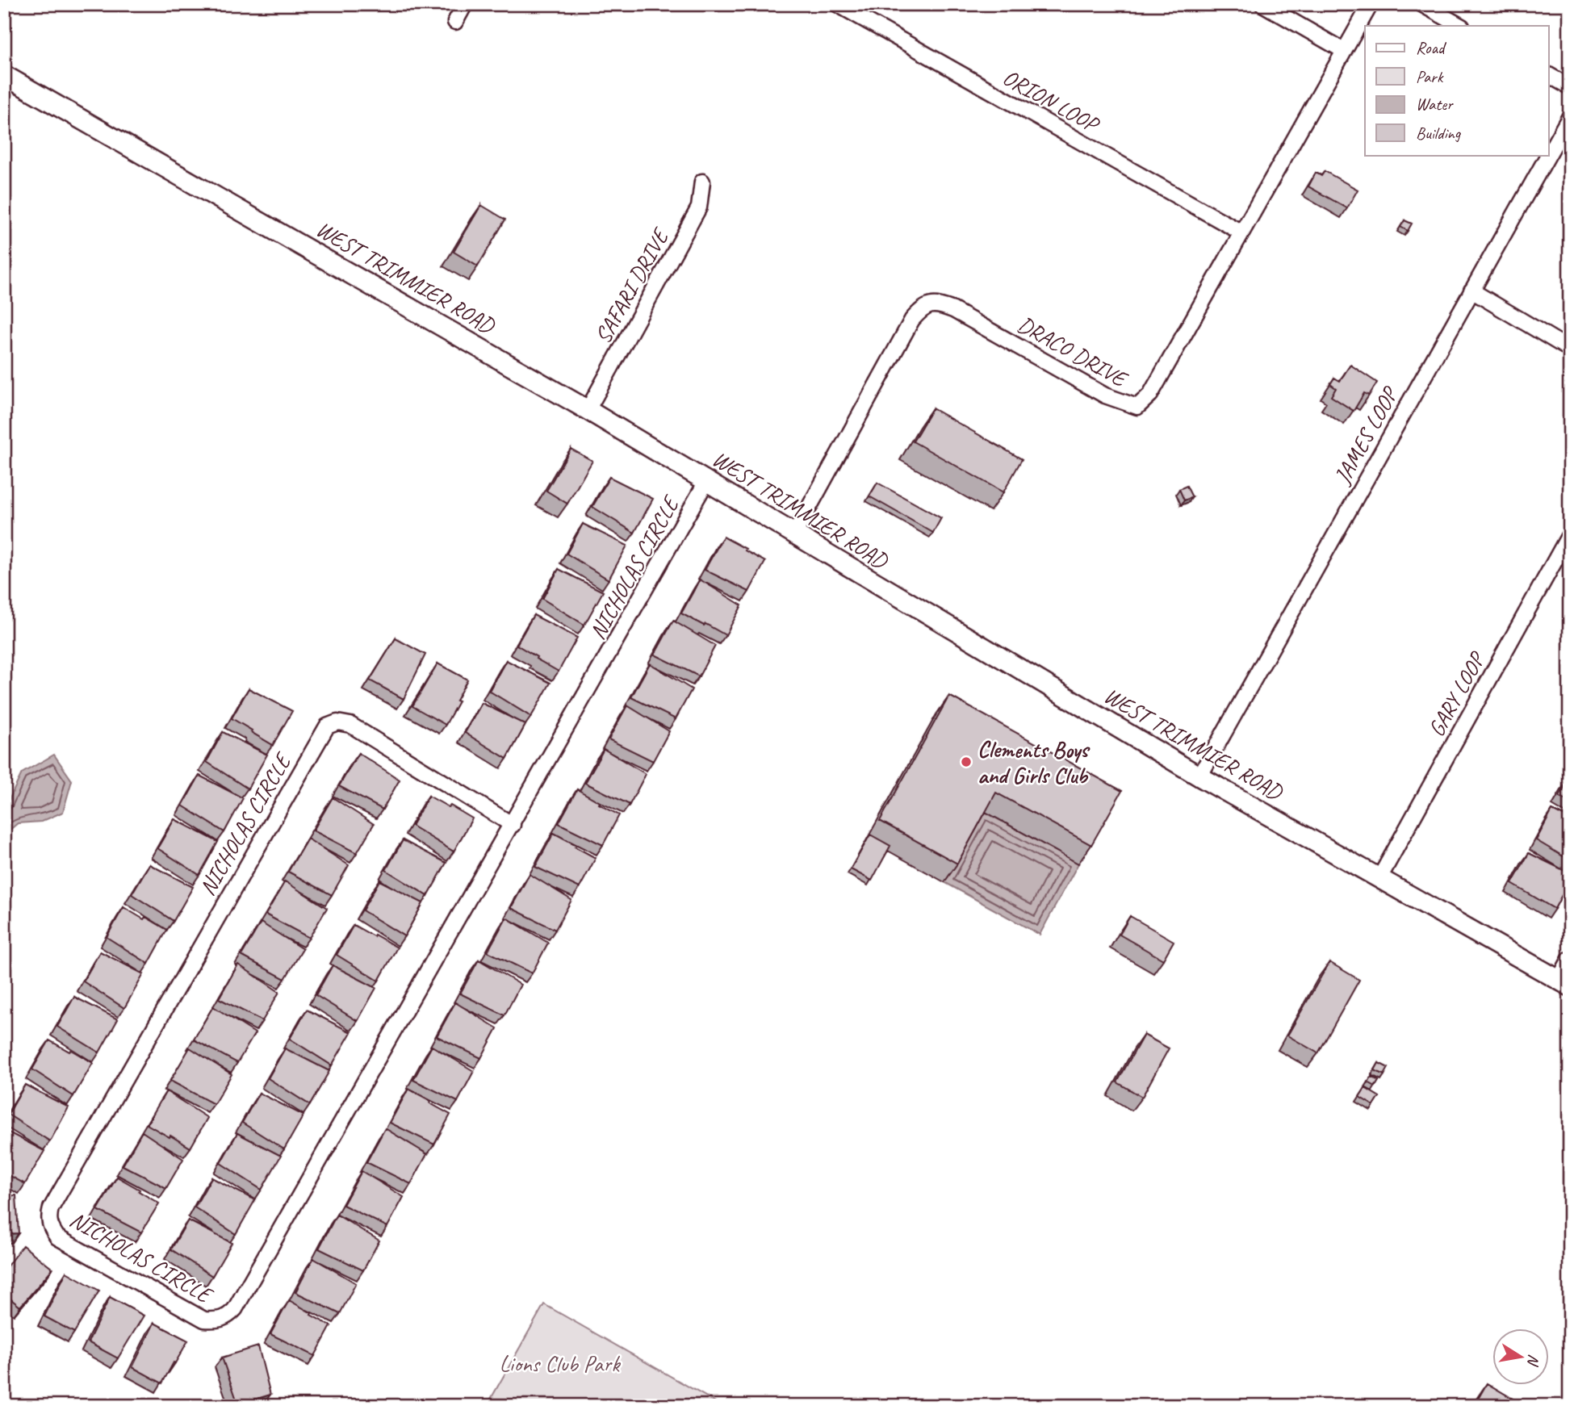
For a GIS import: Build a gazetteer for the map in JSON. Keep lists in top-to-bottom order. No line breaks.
{"streets":{"main road":["WEST TRIMMIER ROAD"],"street":["ORION LOOP","SAFARI DRIVE","DRACO DRIVE","JAMES LOOP","NICHOLAS CIRCLE","GARY LOOP"]},"crossings":[["ORION LOOP","DRACO DRIVE"],["WEST TRIMMIER ROAD","SAFARI DRIVE"],["WEST TRIMMIER ROAD","DRACO DRIVE"],["WEST TRIMMIER ROAD","JAMES LOOP"],["WEST TRIMMIER ROAD","NICHOLAS CIRCLE"],["WEST TRIMMIER ROAD","GARY LOOP"]],"parks":["Lions Club Park"],"places":["Clements Boys and Girls Club"],"legend":["Road","Park","Water","Building"],"north":"right"}
